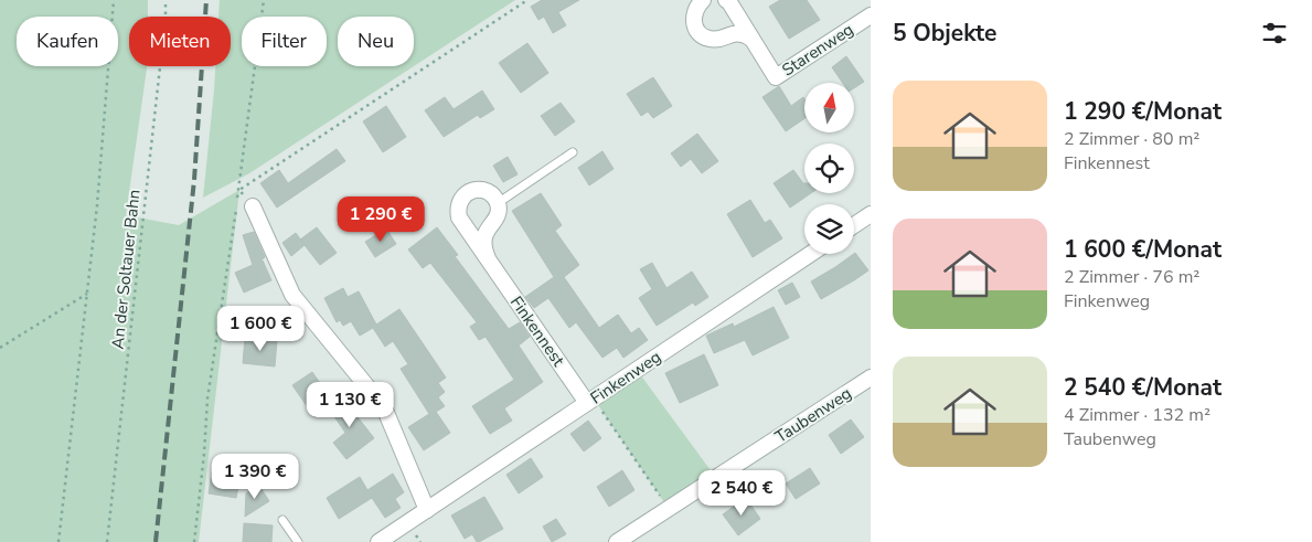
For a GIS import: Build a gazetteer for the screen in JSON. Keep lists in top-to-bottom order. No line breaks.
{"streets":{"street":["Starenweg","Finkennest","Finkenweg","Taubenweg"],"path":["An der Soltauer Bahn"]},"crossings":[["Finkennest","Finkenweg"]],"north":"top","page":{"heading":"5 Objekte","chip":["Kaufen","Mieten","Filter","Neu"],"list":[{"name":"1 290 €/Monat","note":"2 Zimmer · 80 m² · Finkennest"},{"name":"1 600 €/Monat","note":"2 Zimmer · 76 m² · Finkenweg"},{"name":"2 540 €/Monat","note":"4 Zimmer · 132 m² · Taubenweg"}],"price":["1 290 €","1 600 €","1 130 €","1 390 €","2 540 €"]}}
